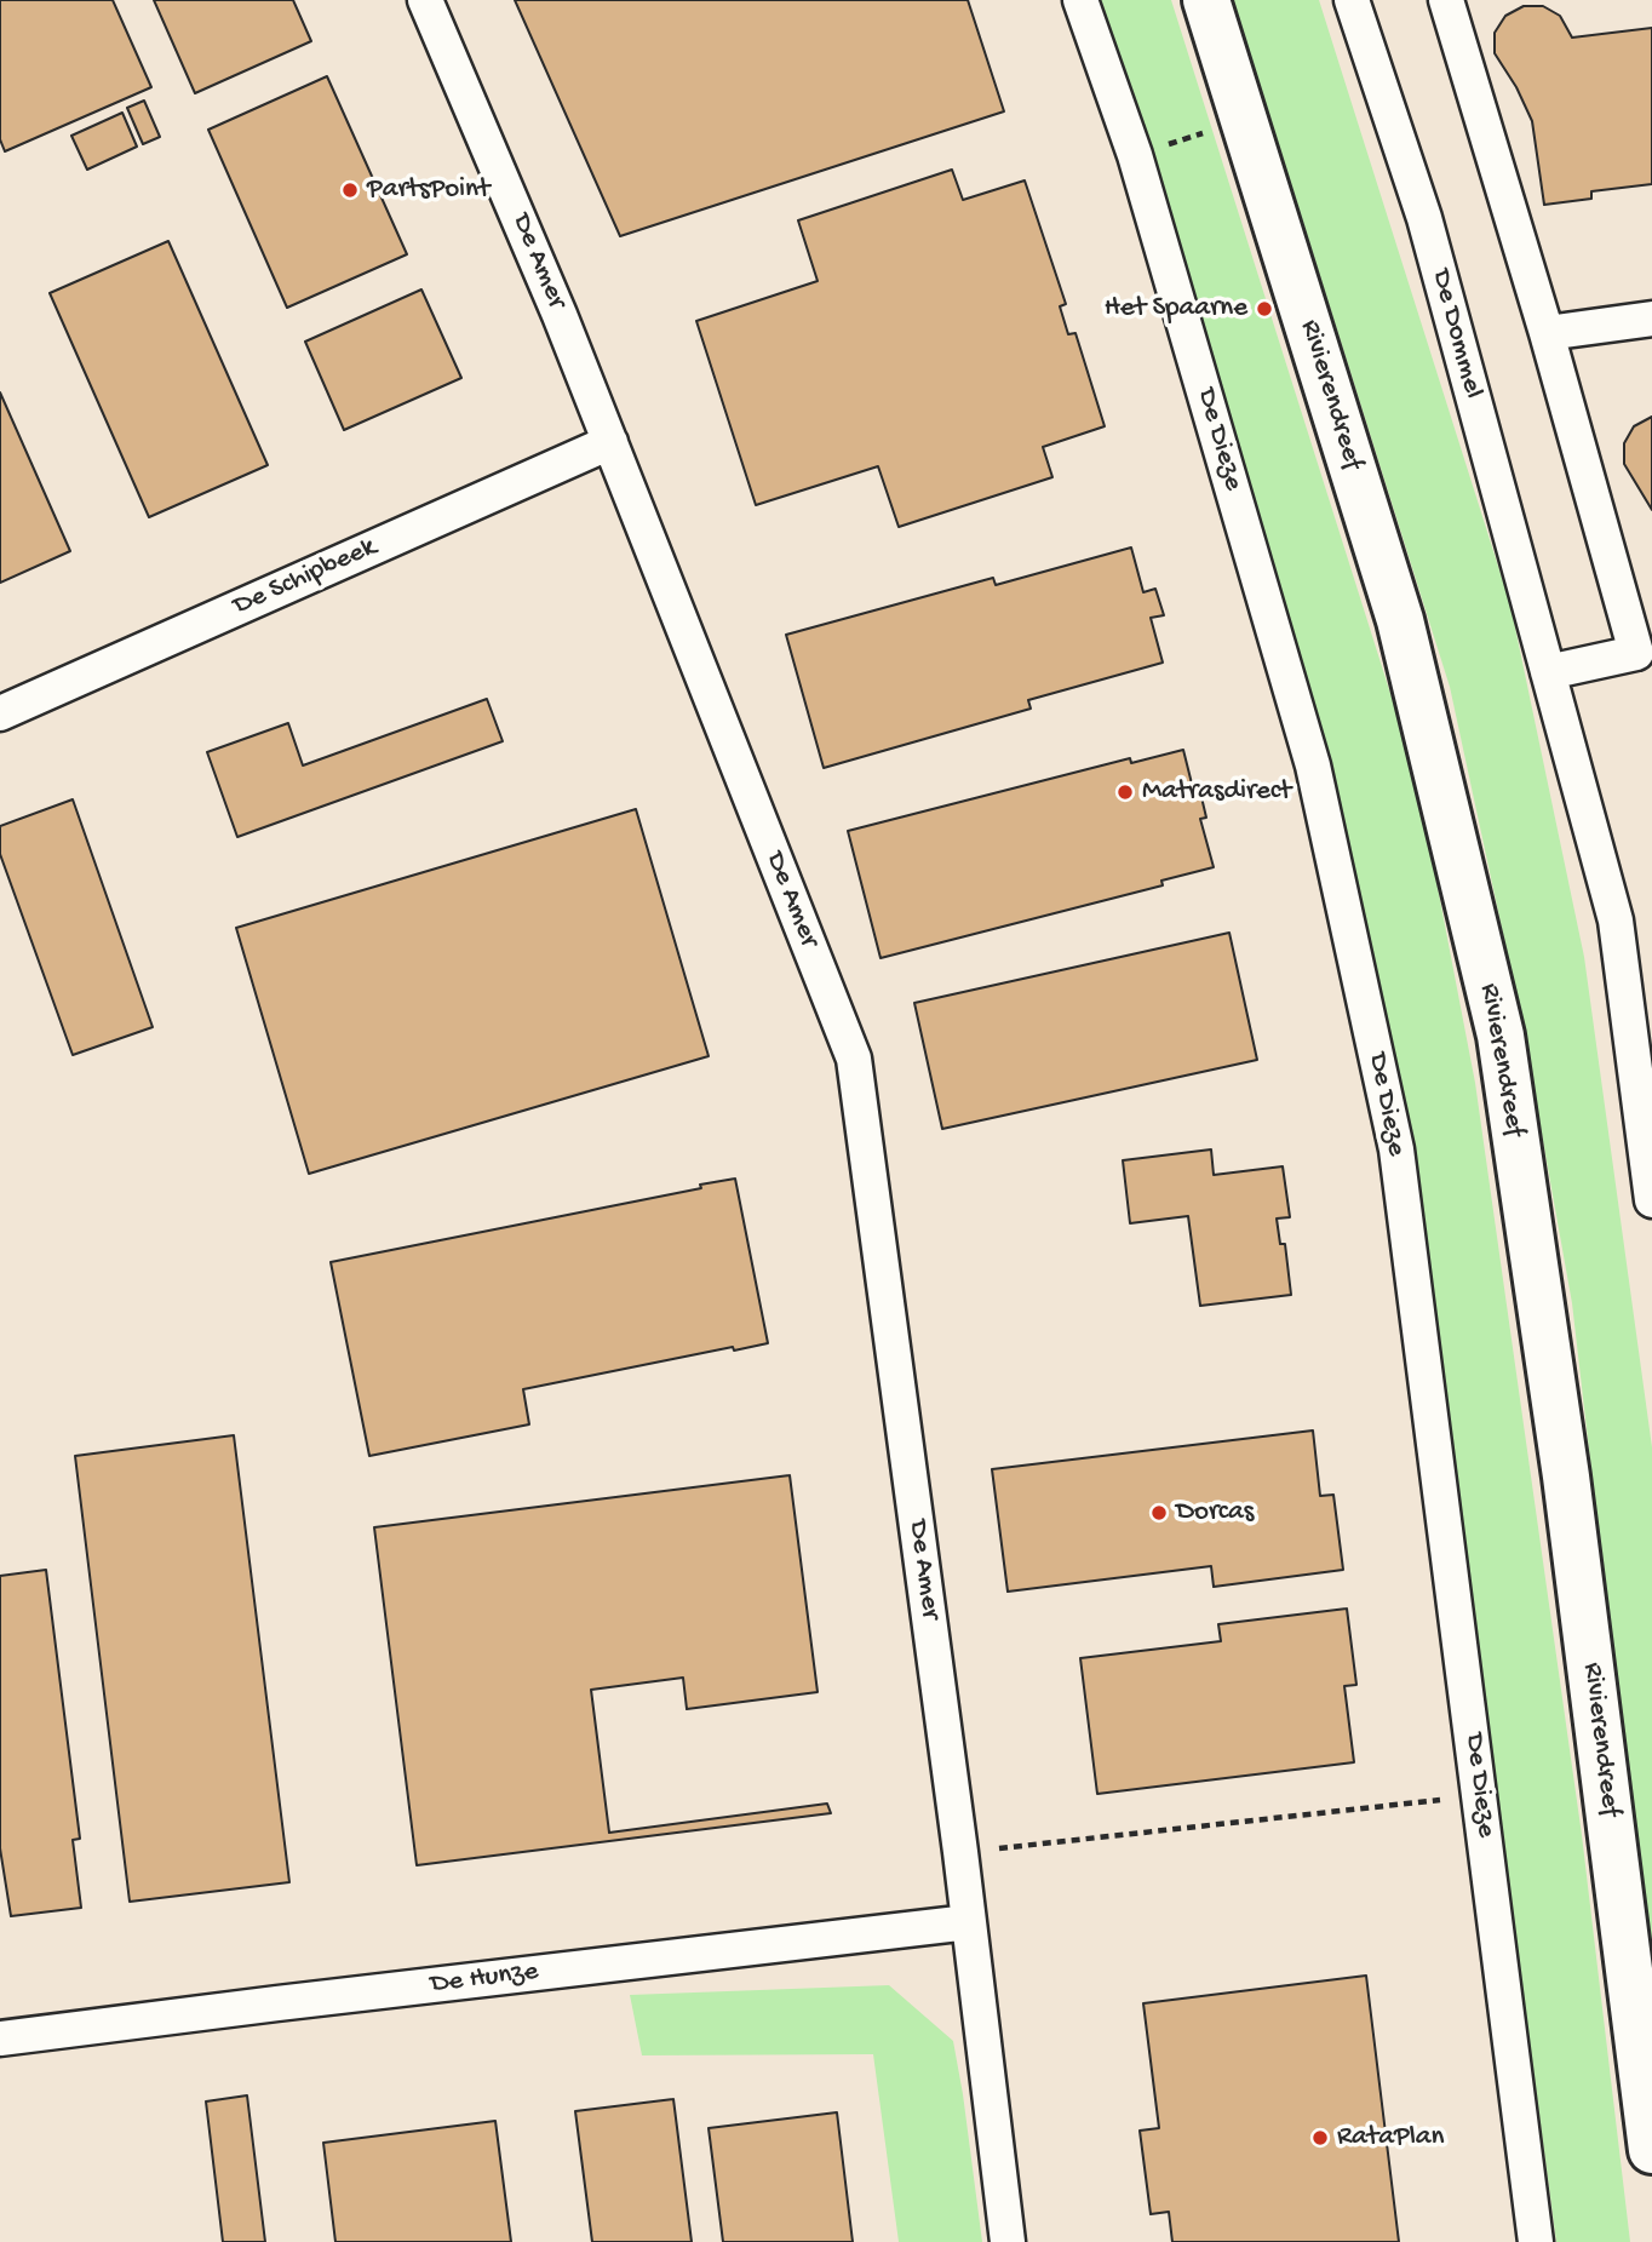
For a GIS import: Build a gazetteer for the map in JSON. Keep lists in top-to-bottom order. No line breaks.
{"streets":{"main road":["Rivierendreef"],"street":["De Amer","De Dommel","De Dieze","De Schipbeek","De Hunze"]},"crossings":[["De Amer","De Schipbeek"],["De Amer","De Hunze"]],"places":["PartsPoint","Het Spaarne","Matrasdirect","Dorcas","RataPlan"]}
